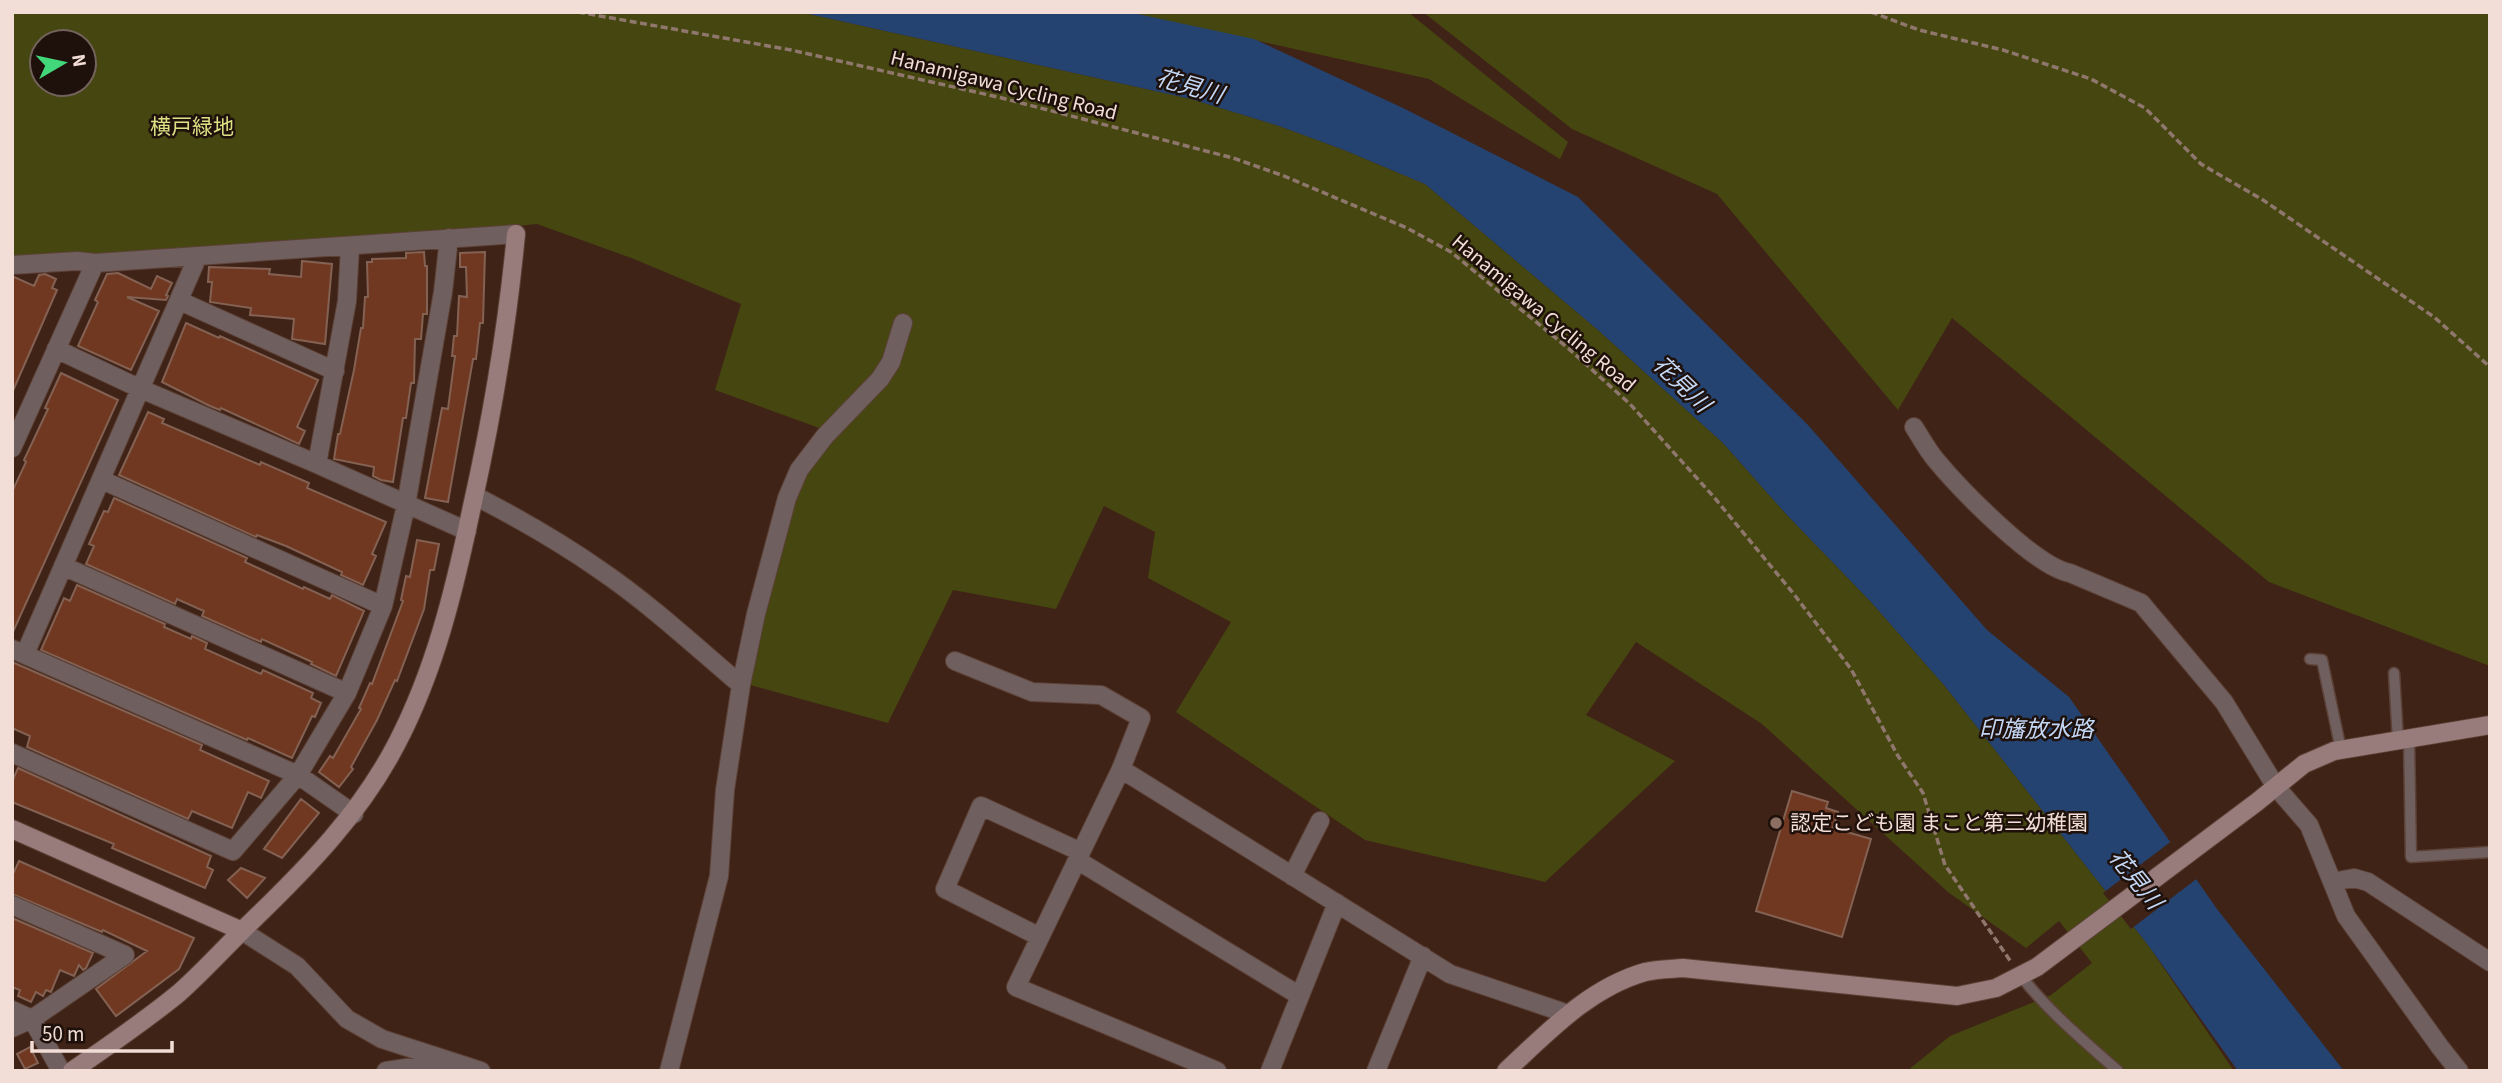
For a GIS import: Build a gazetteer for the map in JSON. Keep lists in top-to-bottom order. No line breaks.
{"streets":{"path":["Hanamigawa Cycling Road"]},"water":["花見川","印旛放水路"],"parks":["横戸緑地"],"places":["認定こども園 まこと第三幼稚園"],"scale_bar":"50 m","north":"right"}
